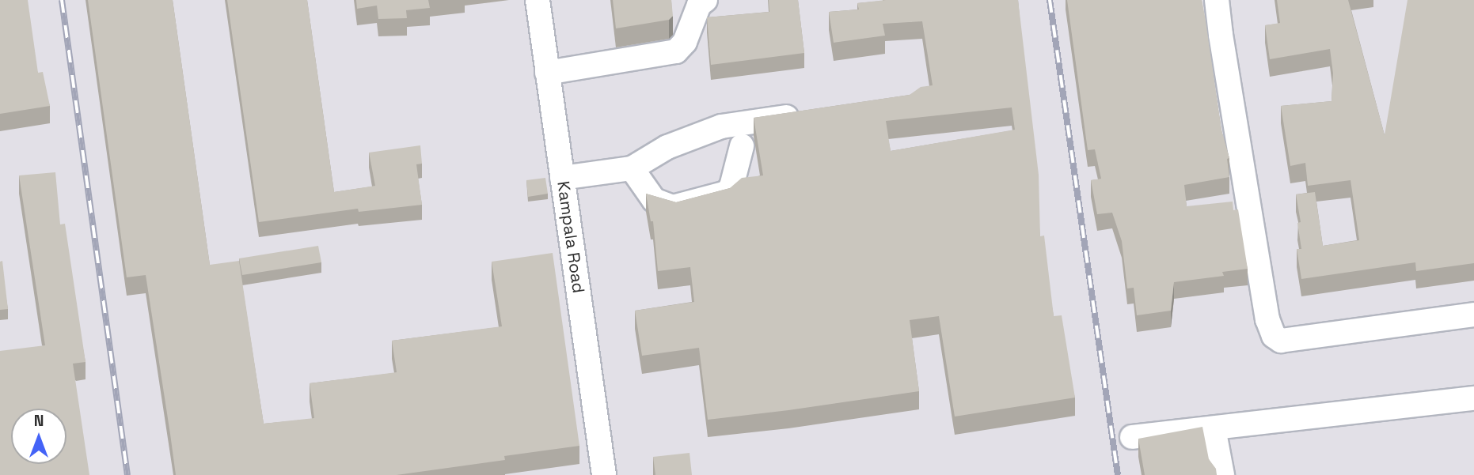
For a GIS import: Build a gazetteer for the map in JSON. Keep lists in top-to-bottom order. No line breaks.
{"streets":{"street":["Kampala Road"]},"north":"top"}
